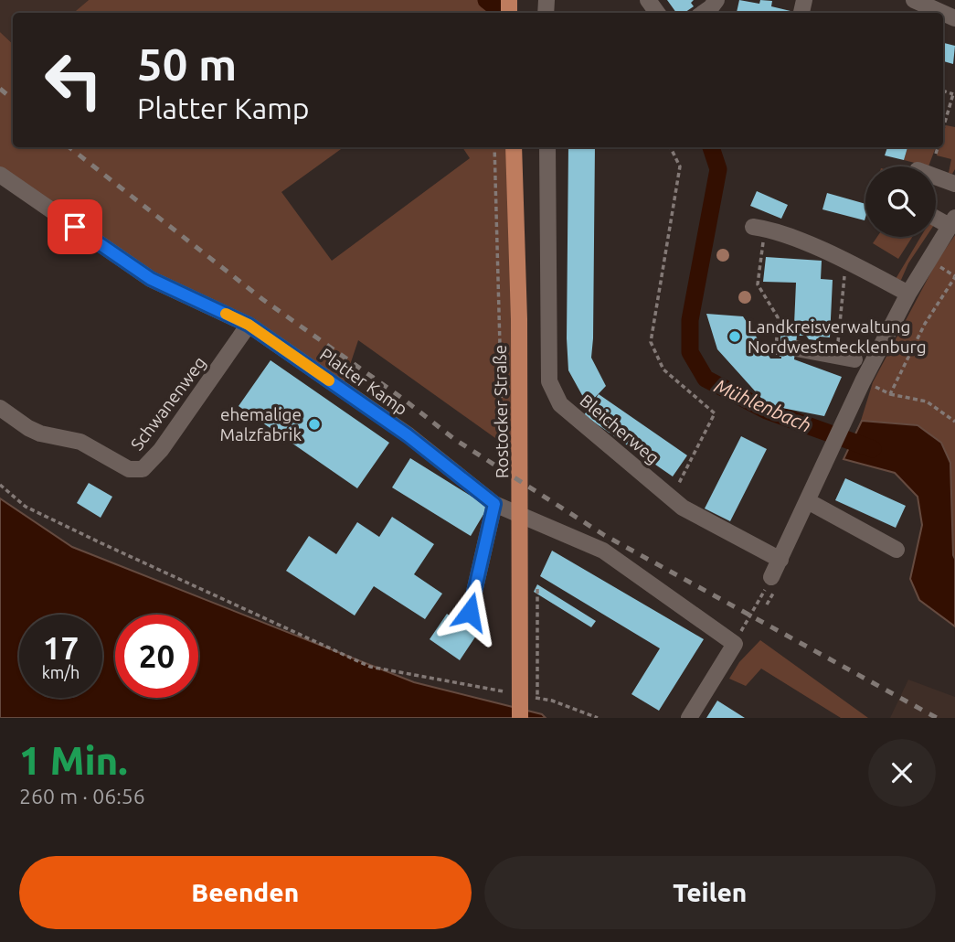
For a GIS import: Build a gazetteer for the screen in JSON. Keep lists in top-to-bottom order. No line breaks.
{"streets":{"main road":["Rostocker Straße"],"street":["Platter Kamp","Schwanenweg","Bleicherweg"]},"crossings":[["Platter Kamp","Schwanenweg"]],"water":["Mühlenbach"],"places":["Landkreisverwaltung Nordwestmecklenburg","ehemalige Malzfabrik"],"page":{"turn":["50 m","Platter Kamp"],"speed":"17 km/h","limit":"20","heading":["1 Min.","260 m · 06:56"],"buttons":["Beenden","Teilen"]}}
